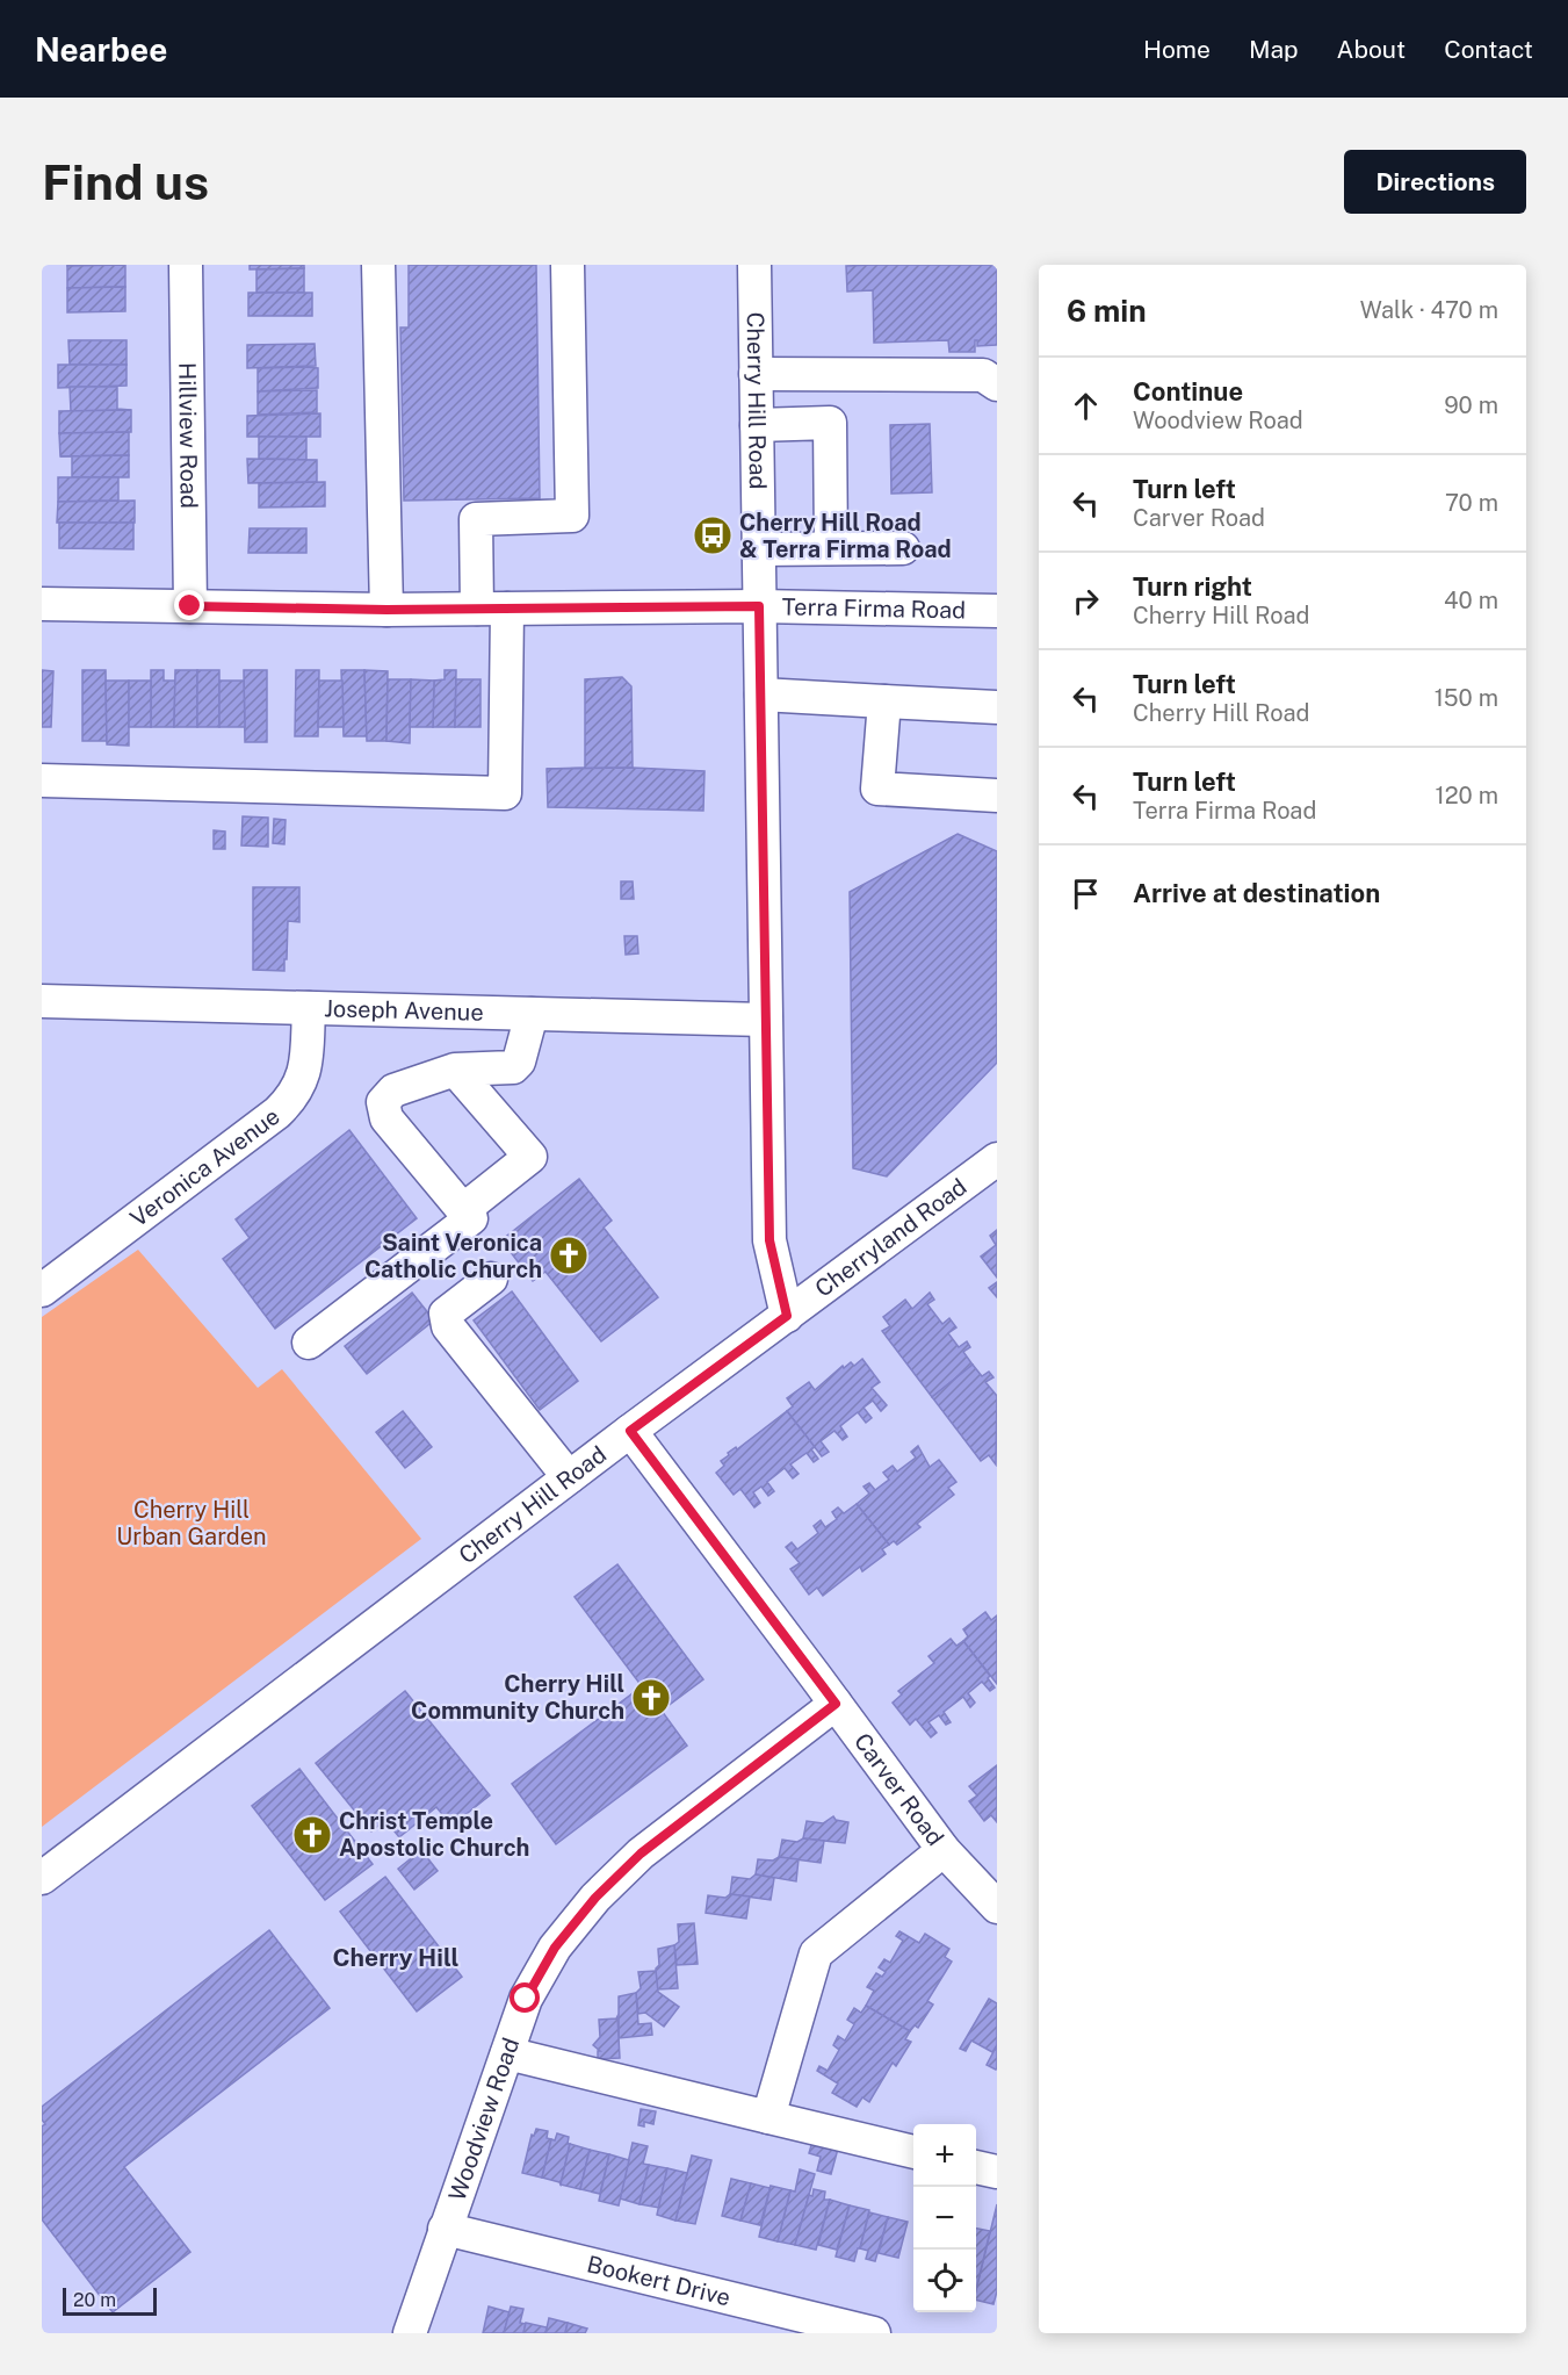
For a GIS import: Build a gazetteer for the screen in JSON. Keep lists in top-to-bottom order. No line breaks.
{"streets":{"street":["Cherry Hill Road","Hillview Road","Terra Firma Road","Joseph Avenue","Veronica Avenue","Cherryland Road","Carver Road","Woodview Road","Bookert Drive"]},"crossings":[["Cherry Hill Road","Terra Firma Road"],["Cherry Hill Road","Joseph Avenue"],["Cherry Hill Road","Cherryland Road"],["Cherry Hill Road","Carver Road"],["Hillview Road","Terra Firma Road"],["Joseph Avenue","Veronica Avenue"],["Carver Road","Woodview Road"],["Woodview Road","Bookert Drive"]],"districts":["Cherry Hill"],"parks":["Cherry Hill Urban Garden"],"places":{"bus stop":["Cherry Hill Road & Terra Firma Road"],"church":["Saint Veronica Catholic Church","Cherry Hill Community Church","Christ Temple Apostolic Church"]},"scale_bar":"20 m","page":{"header":"Nearbee","nav":["Home","Map","About","Contact"],"buttons":"Directions","title":"Find us","heading":["6 min","Walk · 470 m"],"list":[["Continue","Woodview Road","90 m"],["Turn left","Carver Road","70 m"],["Turn right","Cherry Hill Road","40 m"],["Turn left","Cherry Hill Road","150 m"],["Turn left","Terra Firma Road","120 m"],"Arrive at destination"],"map_buttons":["+","−"],"scale":"20 m"}}
